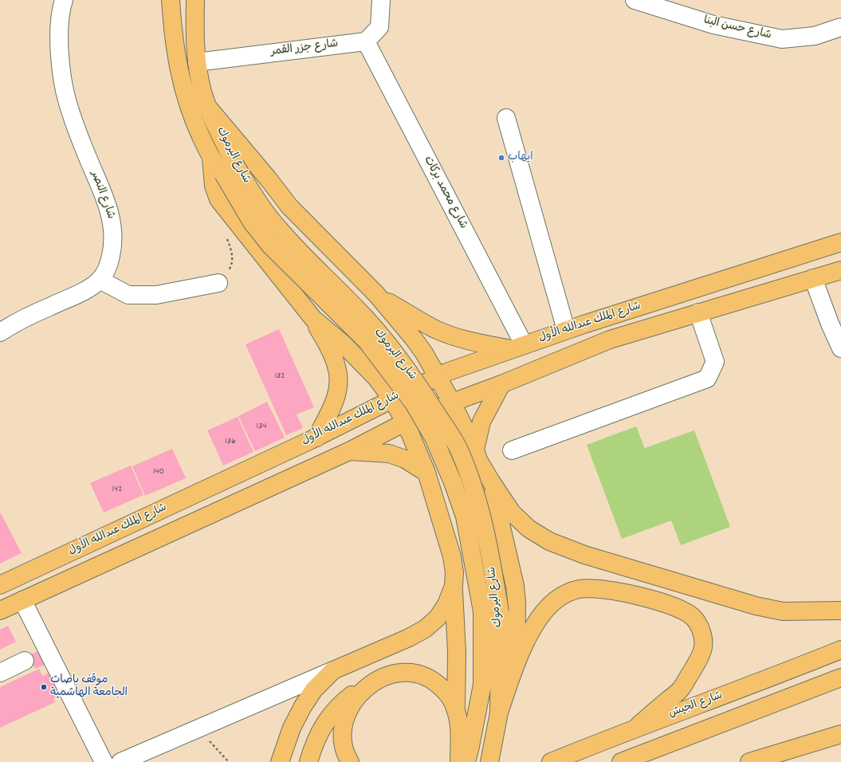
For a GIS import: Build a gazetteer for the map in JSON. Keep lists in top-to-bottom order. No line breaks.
{"streets":{"main road":["شارع اليرموك","شارع الملك عبدالله الأول","شارع الجيش"],"street":["شارع حسن البنا","شارع جزر القمر","شارع محمد بركات","شارع النصر"]},"crossings":[["شارع جزر القمر","شارع اليرموك"],["شارع جزر القمر","شارع محمد بركات"],["شارع محمد بركات","شارع الملك عبدالله الأول"]],"places":["ايهاب","موقف باصات الجامعة الهاشمية"],"house_numbers":["132","134","136","140","142"]}
